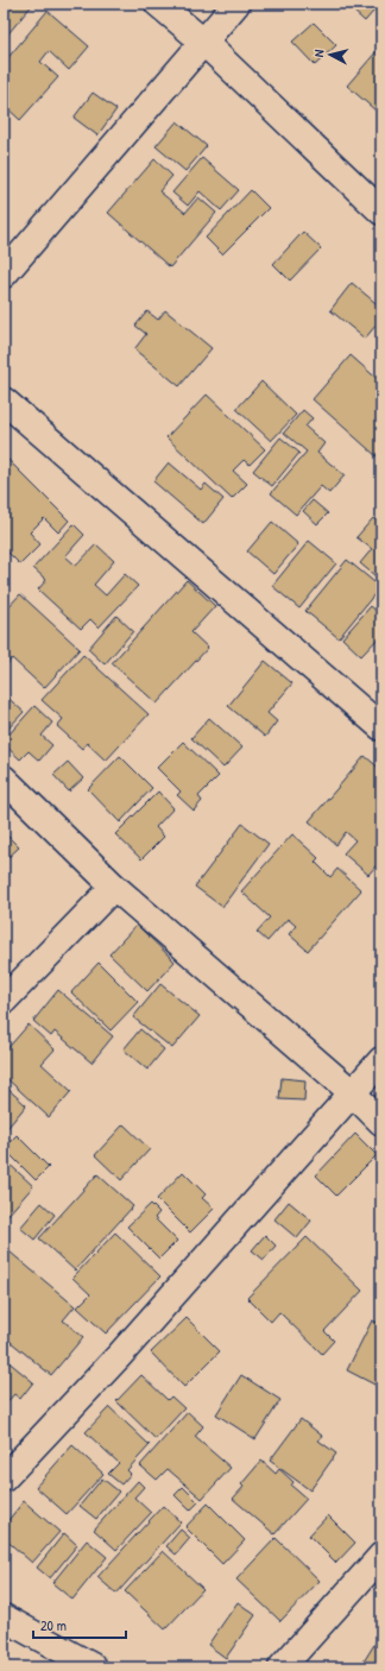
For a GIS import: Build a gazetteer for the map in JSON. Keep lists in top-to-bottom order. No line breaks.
{"scale_bar":"20 m","north":"left"}
